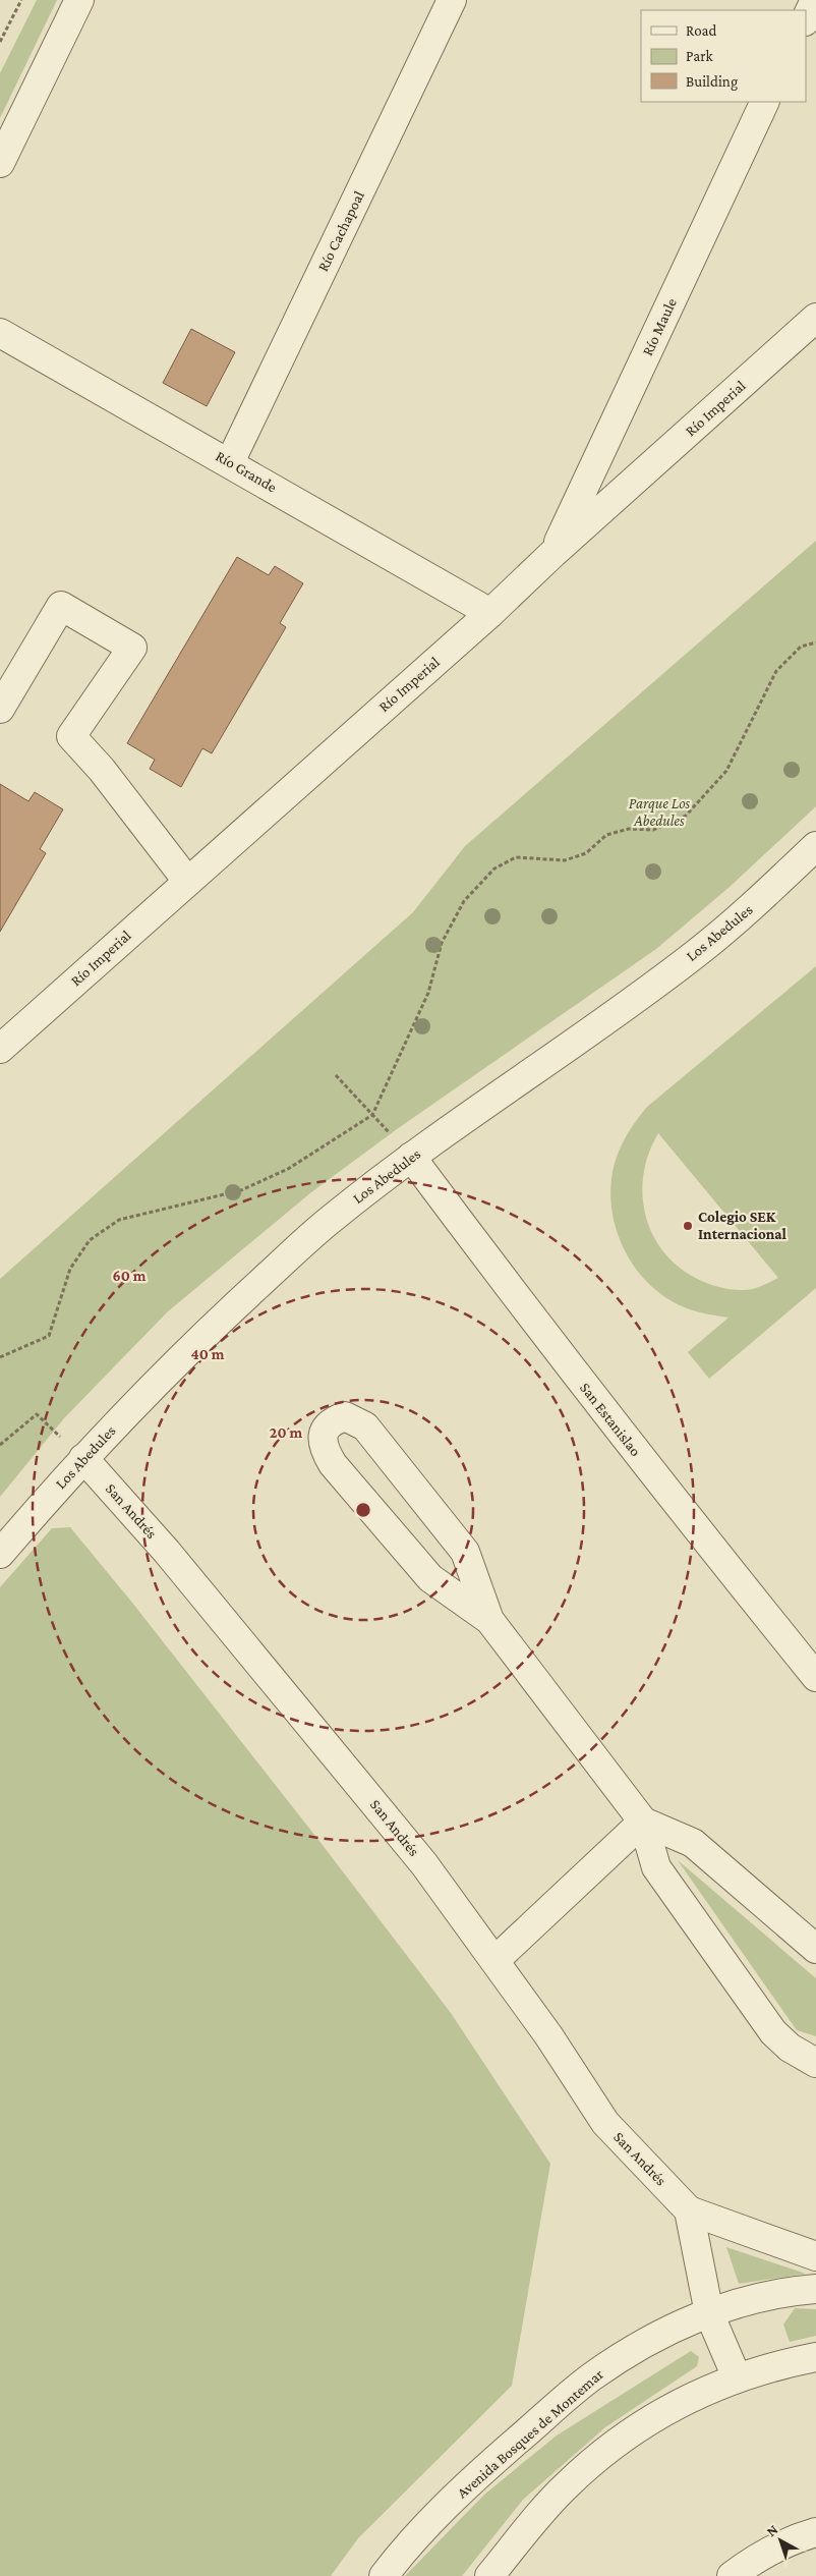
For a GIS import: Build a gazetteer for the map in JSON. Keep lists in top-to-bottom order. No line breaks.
{"streets":{"street":["Río Cachapoal","Río Maule","Río Imperial","Río Grande","Los Abedules","San Estanislao","San Andrés","Avenida Bosques de Montemar"]},"crossings":[["Río Cachapoal","Río Grande"],["Río Maule","Río Imperial"],["Río Imperial","Río Grande"],["Los Abedules","San Estanislao"],["Los Abedules","San Andrés"]],"parks":["Parque Los Abedules"],"places":["Colegio SEK Internacional"],"legend":["Road","Park","Building"],"north":"top left","rings":["60 m","40 m","20 m"]}
